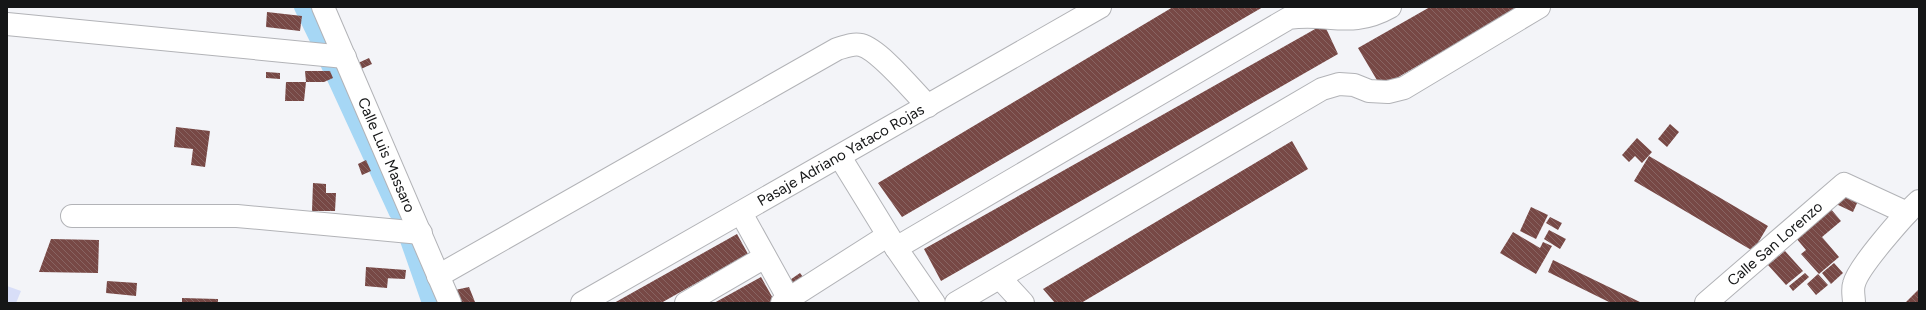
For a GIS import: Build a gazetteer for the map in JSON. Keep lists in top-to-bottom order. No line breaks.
{"streets":{"street":["Calle Luis Massaro","Pasaje Adriano Yataco Rojas","Calle San Lorenzo"]}}
